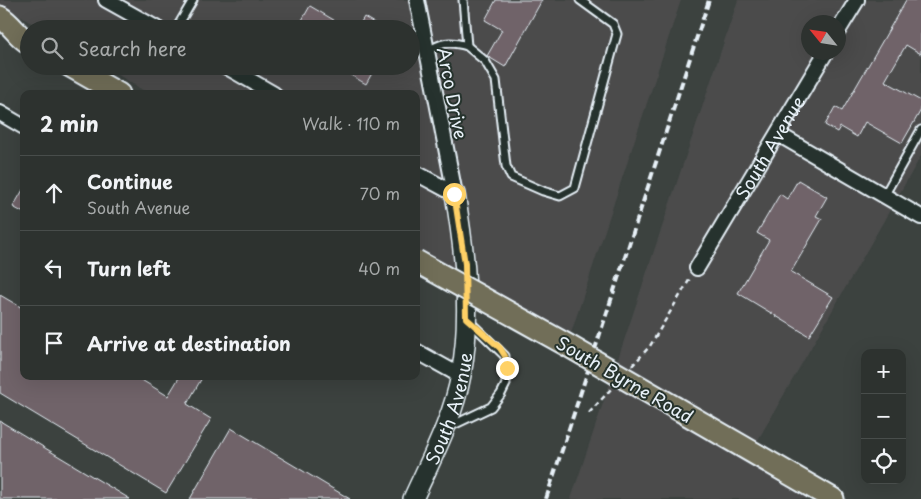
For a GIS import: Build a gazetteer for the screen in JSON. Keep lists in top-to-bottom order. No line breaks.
{"streets":{"main road":["South Byrne Road"],"street":["Arco Drive","South Avenue"]},"crossings":[["Arco Drive","South Avenue"]],"north":"top left","page":{"search":"Search here","heading":["2 min","Walk · 110 m"],"list":[["Continue","South Avenue","70 m"],["Turn left","40 m"],"Arrive at destination"],"map_buttons":["+","−"]}}
